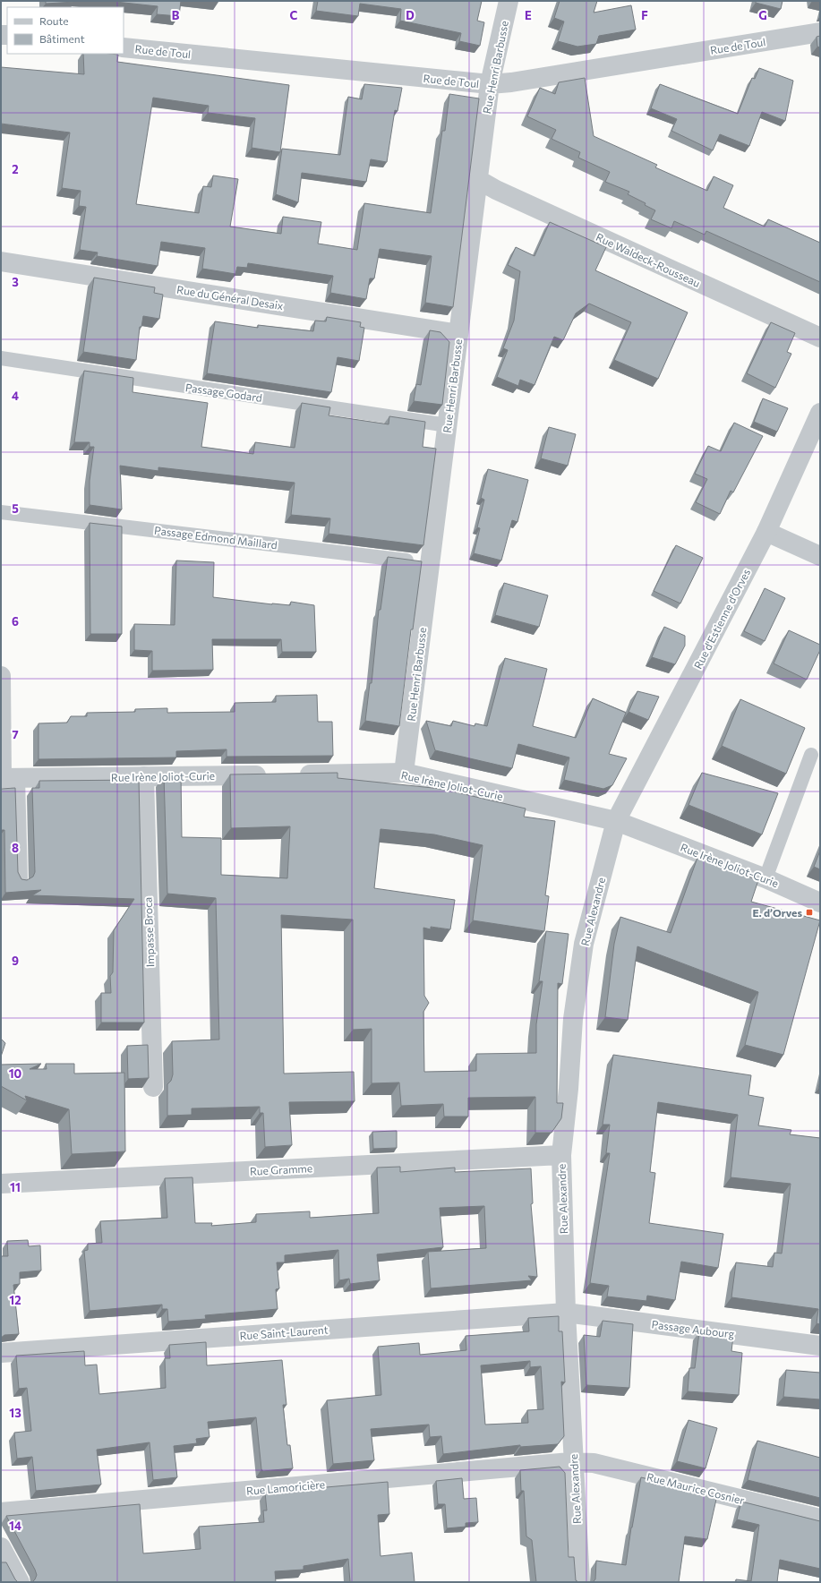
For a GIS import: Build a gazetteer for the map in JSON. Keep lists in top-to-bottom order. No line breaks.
{"streets":{"street":["Rue de Toul","Rue Henri Barbusse","Rue Waldeck-Rousseau","Rue du Général Desaix","Rue d'Estienne d'Orves","Rue Irène Joliot-Curie","Rue Alexandre","Impasse Broca","Rue Gramme","Passage Aubourg","Rue Saint-Laurent","Rue Lamoricière","Rue Maurice Cosnier"],"lane":["Passage Godard","Passage Edmond Maillard"]},"crossings":[["Rue de Toul","Rue Henri Barbusse"],["Rue Henri Barbusse","Rue Waldeck-Rousseau"],["Rue Henri Barbusse","Rue du Général Desaix"],["Rue Henri Barbusse","Passage Godard"],["Rue Henri Barbusse","Passage Edmond Maillard"],["Rue Henri Barbusse","Rue Irène Joliot-Curie"],["Rue d'Estienne d'Orves","Rue Irène Joliot-Curie"],["Rue d'Estienne d'Orves","Rue Alexandre"],["Rue Irène Joliot-Curie","Rue Alexandre"],["Rue Irène Joliot-Curie","Impasse Broca"],["Rue Alexandre","Rue Gramme"],["Rue Alexandre","Passage Aubourg"],["Rue Alexandre","Rue Saint-Laurent"],["Rue Alexandre","Rue Lamoricière"],["Rue Alexandre","Rue Maurice Cosnier"],["Passage Aubourg","Rue Saint-Laurent"],["Rue Lamoricière","Rue Maurice Cosnier"]],"places":{"transit":["E. d’Orves"]},"legend":["Route","Bâtiment"],"grid":{"columns":["B","C","D","E","F","G"],"rows":["2","3","4","5","6","7","8","9","10","11","12","13","14"]}}
